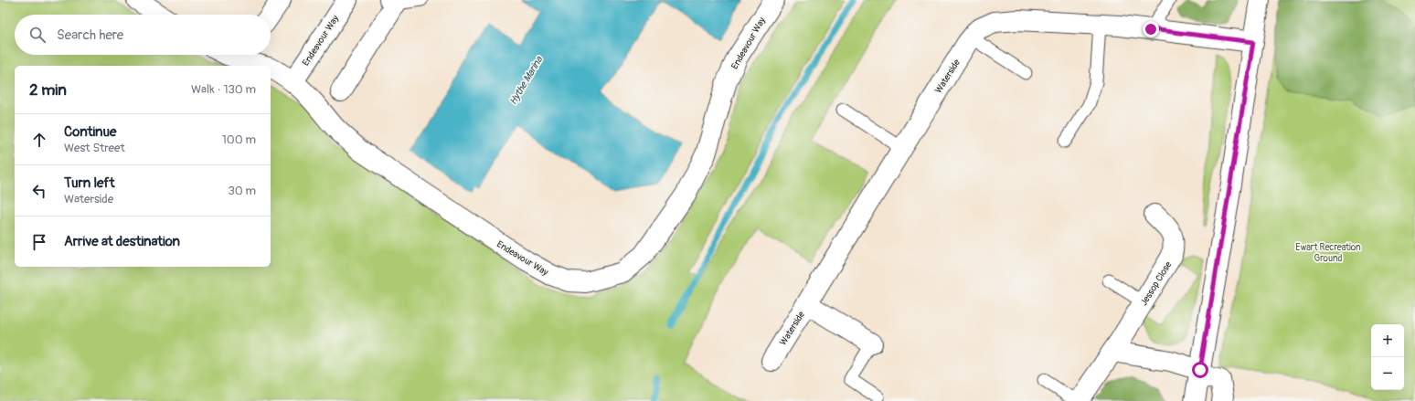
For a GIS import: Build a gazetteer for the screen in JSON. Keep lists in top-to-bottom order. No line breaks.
{"streets":{"street":["Endeavour Way","Waterside","Jessop Close"]},"water":["Hythe Marina"],"parks":["Ewart Recreation Ground"],"page":{"search":"Search here","heading":["2 min","Walk · 130 m"],"list":[["Continue","West Street","100 m"],["Turn left","Waterside","30 m"],"Arrive at destination"],"map_buttons":["+","−"]}}
